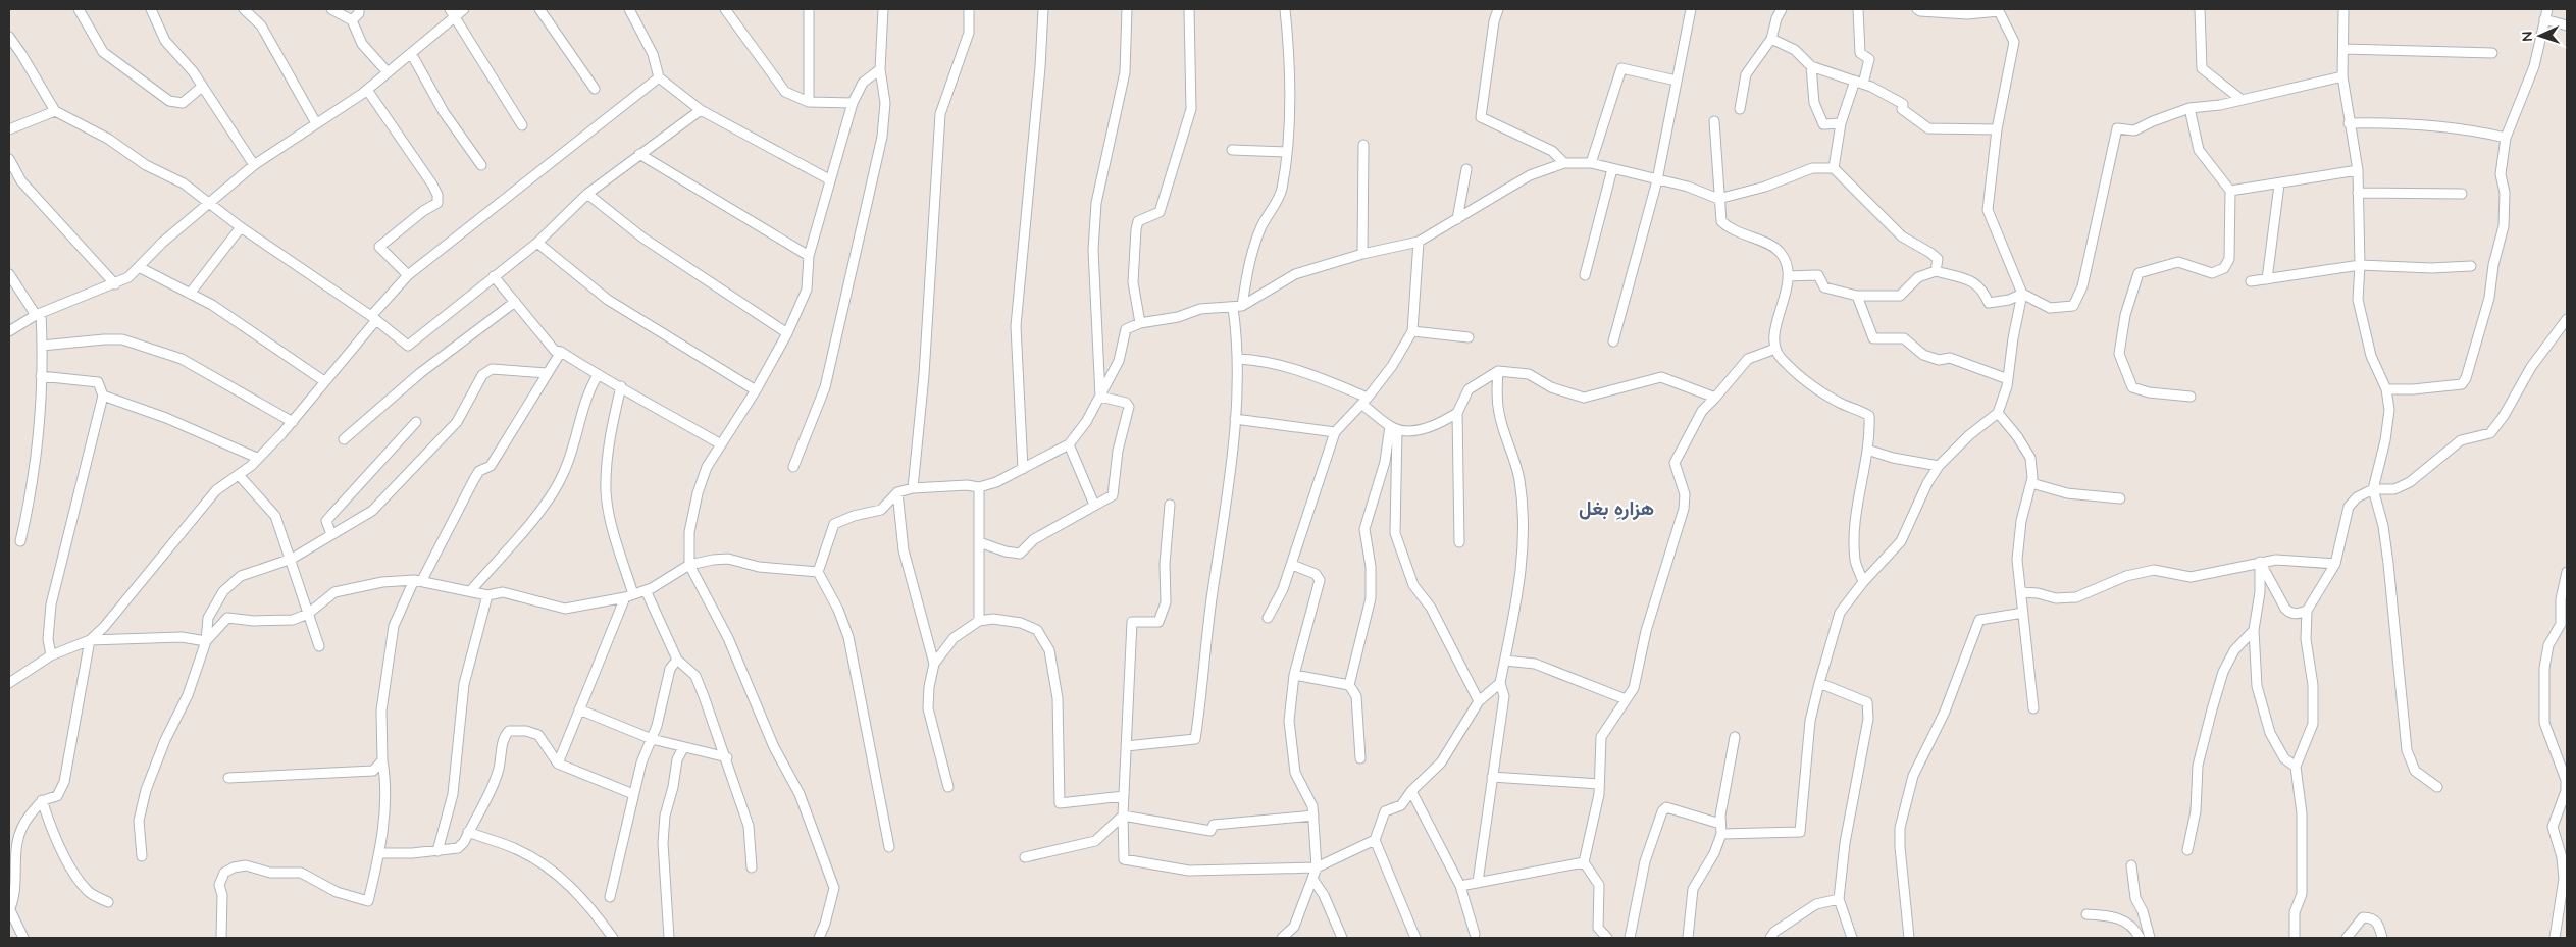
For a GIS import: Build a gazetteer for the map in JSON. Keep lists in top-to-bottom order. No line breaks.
{"districts":["هزارهِ بغل"],"north":"left"}
